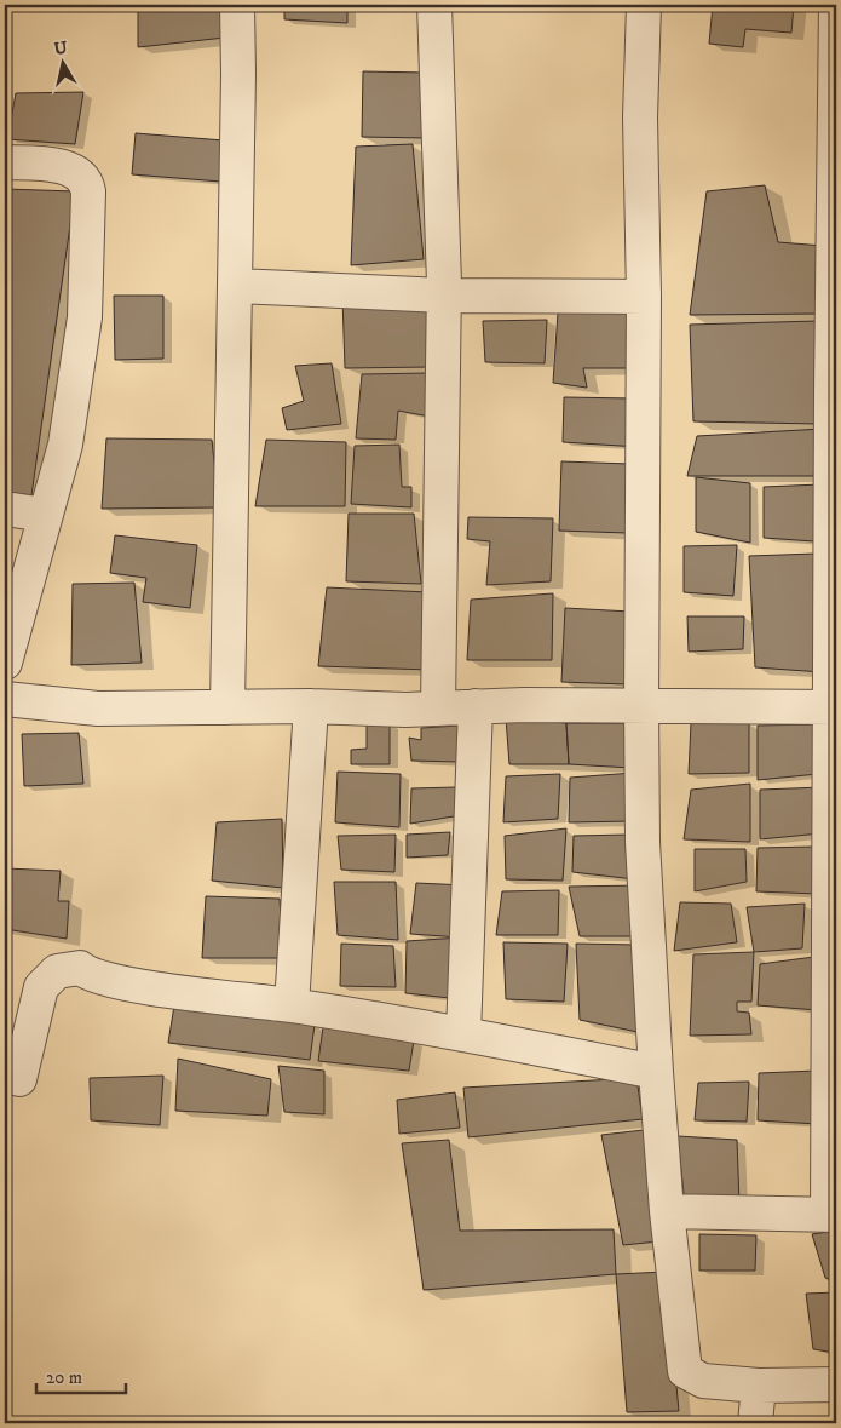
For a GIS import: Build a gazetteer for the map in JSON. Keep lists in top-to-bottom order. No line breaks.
{"scale_bar":"20 m","north":"top"}
